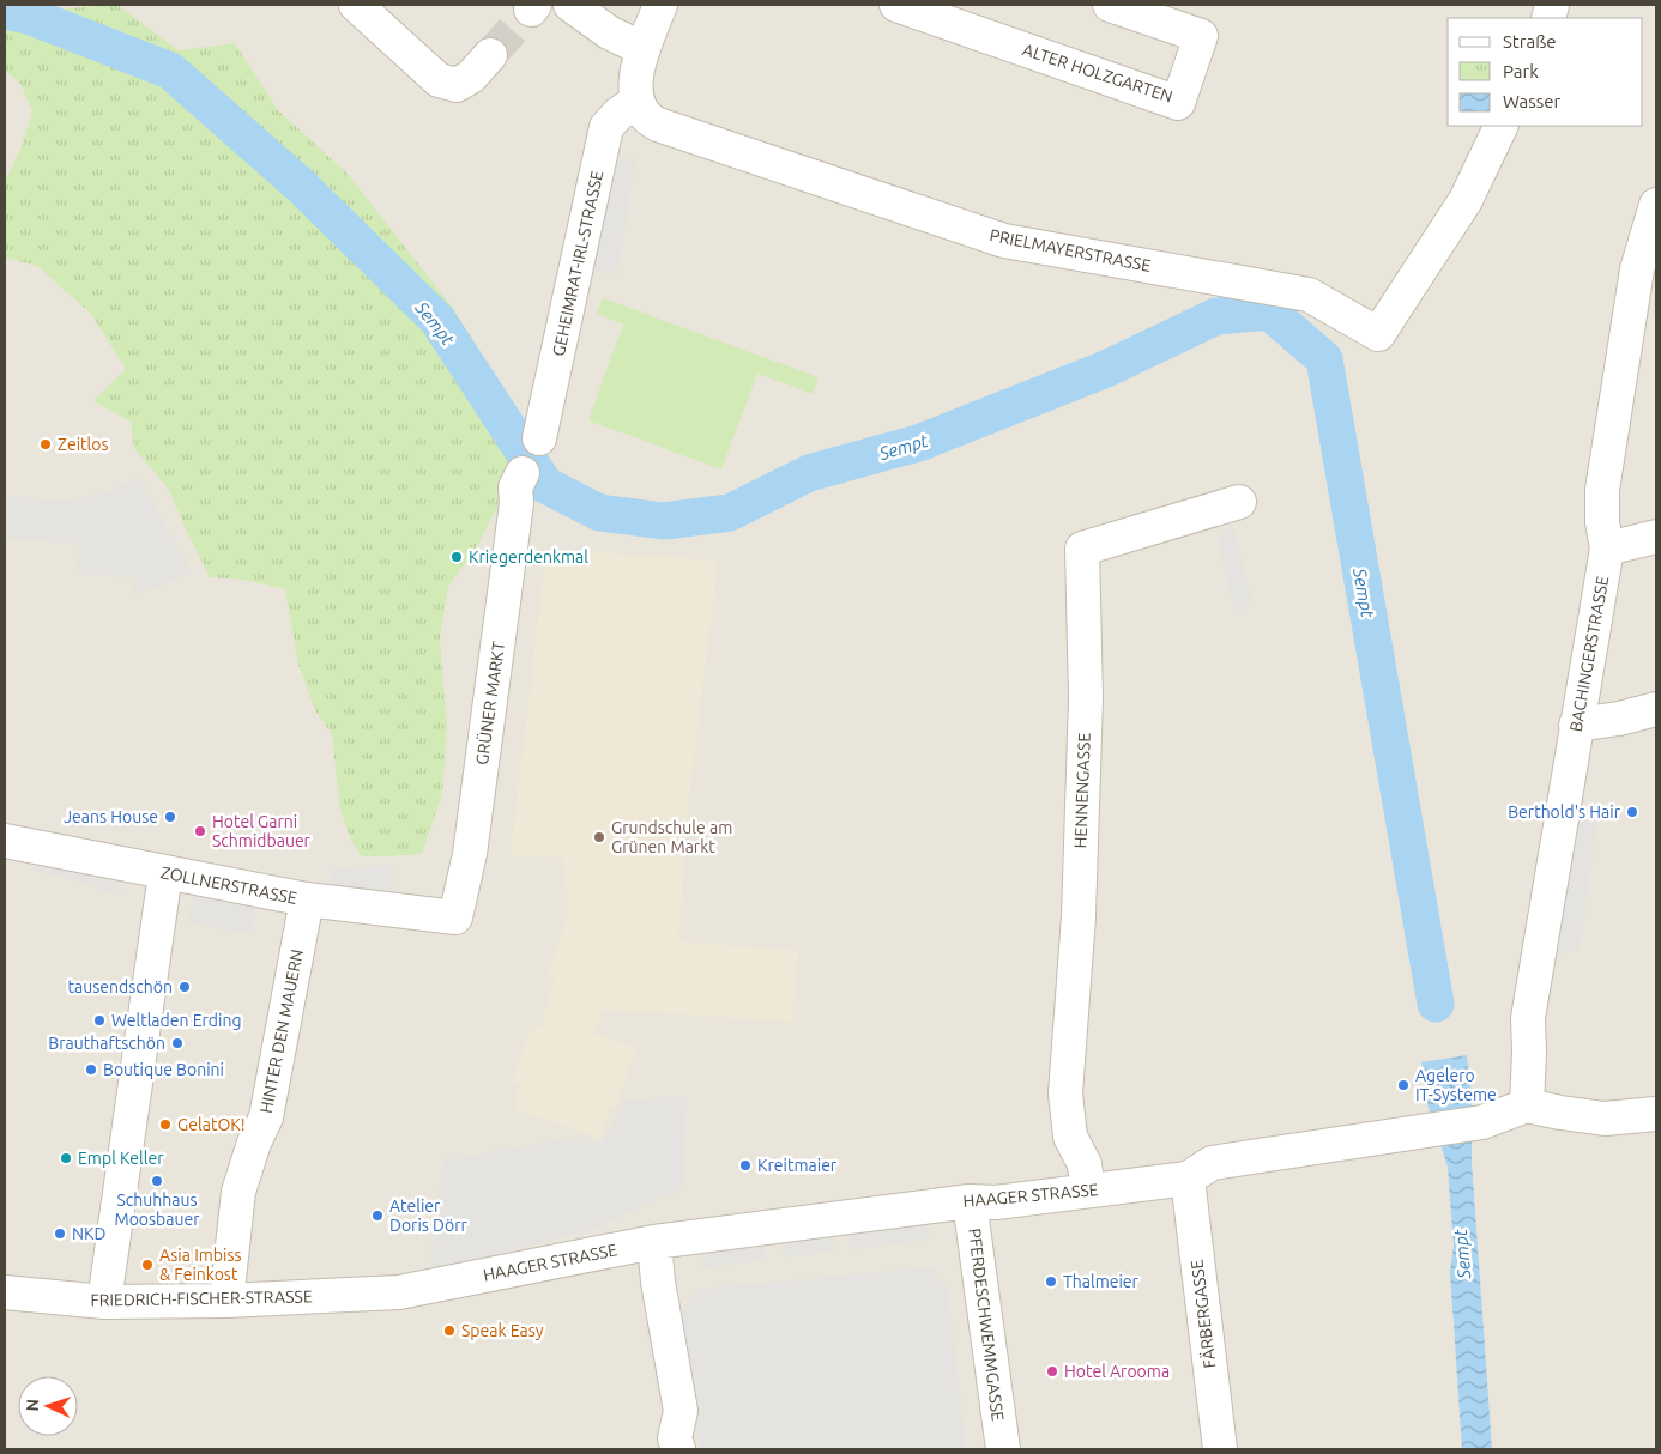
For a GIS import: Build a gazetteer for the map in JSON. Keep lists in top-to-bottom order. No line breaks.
{"streets":{"street":["ALTER HOLZGARTEN","PRIELMAYERSTRASSE","GEHEIMRAT-IRL-STRASSE","BACHINGERSTRASSE","GRÜNER MARKT","HENNENGASSE","ZOLLNERSTRASSE","HINTER DEN MAUERN","HAAGER STRASSE","FRIEDRICH-FISCHER-STRASSE","FÄRBERGASSE","PFERDESCHWEMMGASSE"]},"crossings":[["PRIELMAYERSTRASSE","GEHEIMRAT-IRL-STRASSE"],["BACHINGERSTRASSE","HAAGER STRASSE"],["GRÜNER MARKT","ZOLLNERSTRASSE"],["HENNENGASSE","HAAGER STRASSE"],["ZOLLNERSTRASSE","HINTER DEN MAUERN"],["HINTER DEN MAUERN","FRIEDRICH-FISCHER-STRASSE"],["HAAGER STRASSE","FRIEDRICH-FISCHER-STRASSE"],["HAAGER STRASSE","FÄRBERGASSE"],["HAAGER STRASSE","PFERDESCHWEMMGASSE"]],"water":["Sempt"],"places":["Zeitlos","Kriegerdenkmal","Berthold's Hair","Jeans House","Hotel Garni Schmidbauer","Grundschule am Grünen Markt","tausendschön","Weltladen Erding","Brauthaftschön","Boutique Bonini","Agelero IT-Systeme","GelatOK!","Empl Keller","Kreitmaier","Schuhhaus Moosbauer","Atelier Doris Dörr","NKD","Asia Imbiss & Feinkost","Thalmeier","Speak Easy","Hotel Arooma"],"legend":["Straße","Park","Wasser"],"north":"left"}
